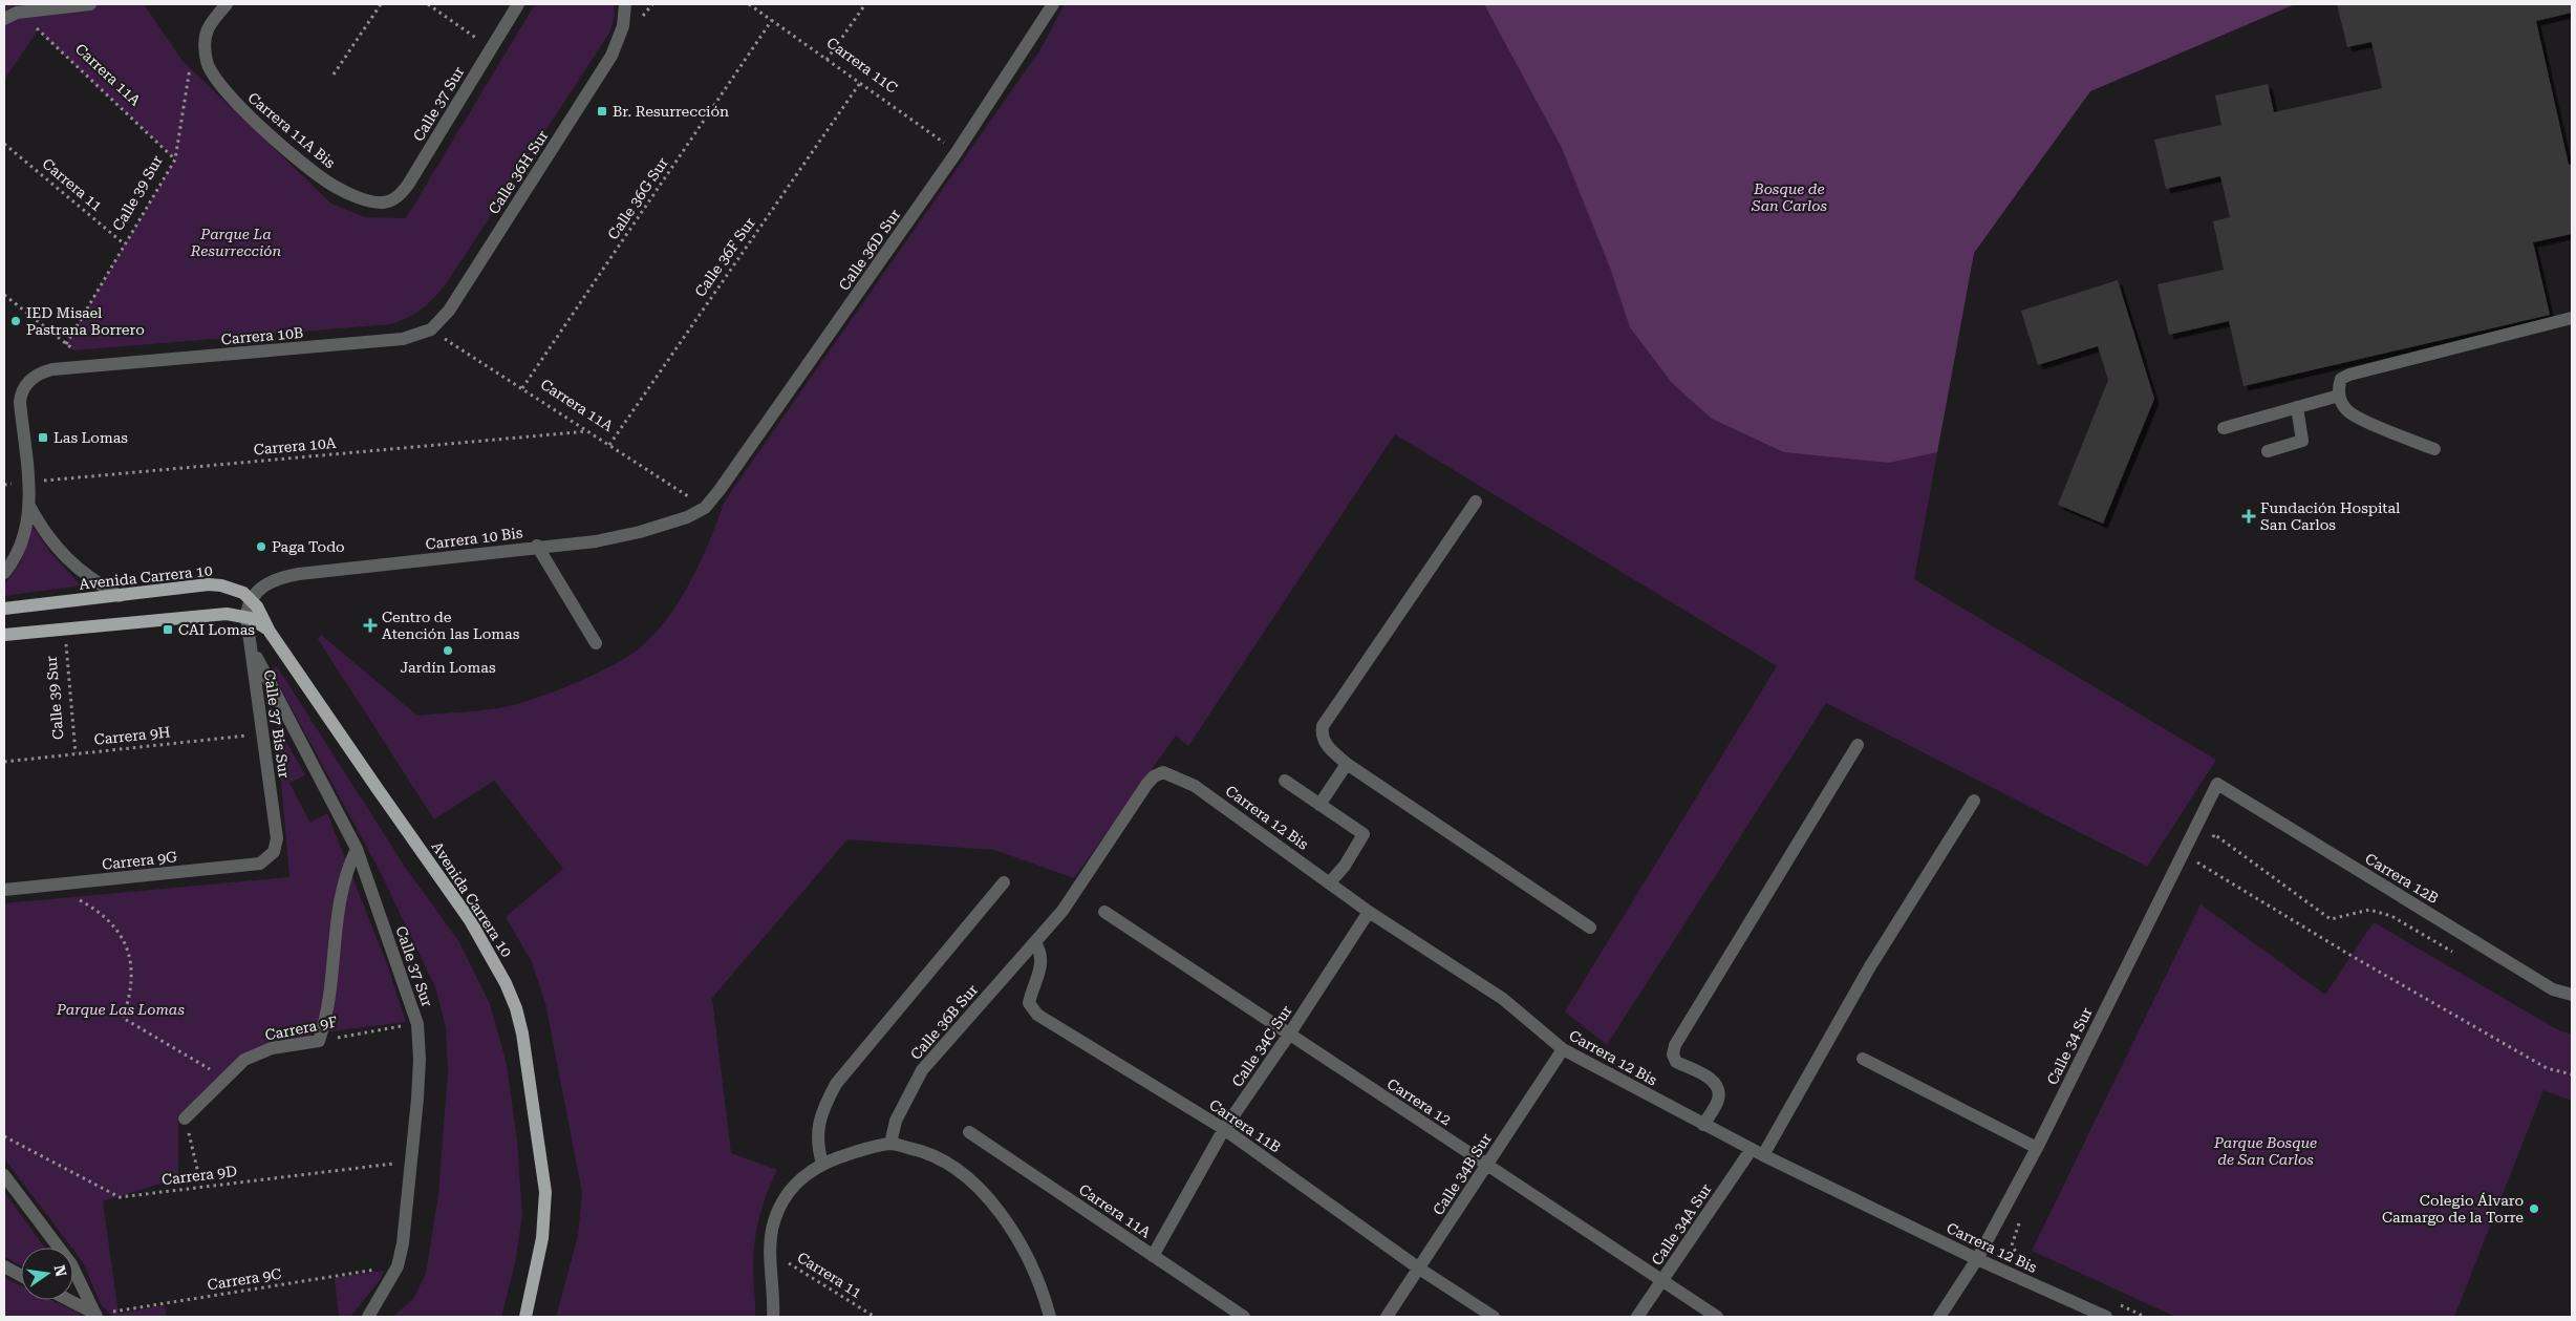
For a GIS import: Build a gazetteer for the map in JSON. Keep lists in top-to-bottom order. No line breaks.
{"streets":{"main road":["Avenida Carrera 10"],"street":["Carrera 11A","Calle 37 Sur","Carrera 11A Bis","Calle 36H Sur","Calle 36D Sur","Carrera 10B","Carrera 10 Bis","Calle 37 Bis Sur","Carrera 12 Bis","Carrera 9G","Carrera 12B","Calle 36B Sur","Carrera 9F","Calle 34C Sur","Calle 34 Sur","Carrera 12","Carrera 11B","Calle 34B Sur","Calle 34A Sur"],"path":["Carrera 11C","Carrera 11","Calle 39 Sur","Calle 36G Sur","Calle 36F Sur","Carrera 10A","Carrera 9H","Carrera 9D","Carrera 9C"]},"crossings":[["Carrera 11C","Calle 36G Sur"],["Carrera 11C","Calle 36D Sur"],["Carrera 11C","Calle 36F Sur"],["Carrera 11A","Calle 36H Sur"],["Carrera 11A","Calle 39 Sur"],["Carrera 11A","Calle 36G Sur"],["Carrera 11A","Calle 36D Sur"],["Carrera 11A","Calle 36F Sur"],["Carrera 11A","Carrera 10B"],["Carrera 11A","Carrera 10A"],["Carrera 11A","Carrera 10 Bis"],["Carrera 11A","Calle 34C Sur"],["Calle 37 Sur","Carrera 11A Bis"],["Calle 37 Sur","Calle 37 Bis Sur"],["Calle 37 Sur","Carrera 9F"],["Calle 37 Sur","Carrera 9D"],["Calle 37 Sur","Carrera 9C"],["Carrera 11A Bis","Calle 39 Sur"],["Calle 36H Sur","Carrera 10B"],["Carrera 11","Calle 39 Sur"],["Calle 39 Sur","Carrera 9H"],["Calle 36D Sur","Carrera 10 Bis"],["Carrera 10B","Carrera 10A"],["Carrera 10 Bis","Avenida Carrera 10"],["Carrera 10 Bis","Calle 37 Bis Sur"],["Avenida Carrera 10","Calle 37 Bis Sur"],["Calle 37 Bis Sur","Carrera 9H"],["Calle 37 Bis Sur","Carrera 9G"],["Carrera 12 Bis","Calle 36B Sur"],["Carrera 12 Bis","Calle 34C Sur"],["Carrera 12 Bis","Calle 34 Sur"],["Carrera 12 Bis","Calle 34B Sur"],["Carrera 12 Bis","Calle 34A Sur"],["Carrera 12B","Calle 34 Sur"],["Calle 36B Sur","Carrera 11B"],["Calle 34C Sur","Carrera 12"],["Calle 34C Sur","Carrera 11B"],["Carrera 12","Calle 34B Sur"],["Carrera 12","Calle 34A Sur"],["Carrera 11B","Calle 34B Sur"]],"parks":["Bosque de San Carlos","Parque La Resurrección","Parque Las Lomas","Parque Bosque de San Carlos"],"places":{"transit":["Br. Resurrección","Las Lomas","CAI Lomas"],"other":["IED Misael Pastrana Borrero","Paga Todo","Jardín Lomas","Colegio Álvaro Camargo de la Torre"],"health":["Fundación Hospital San Carlos","Centro de Atención las Lomas"]},"north":"right"}
